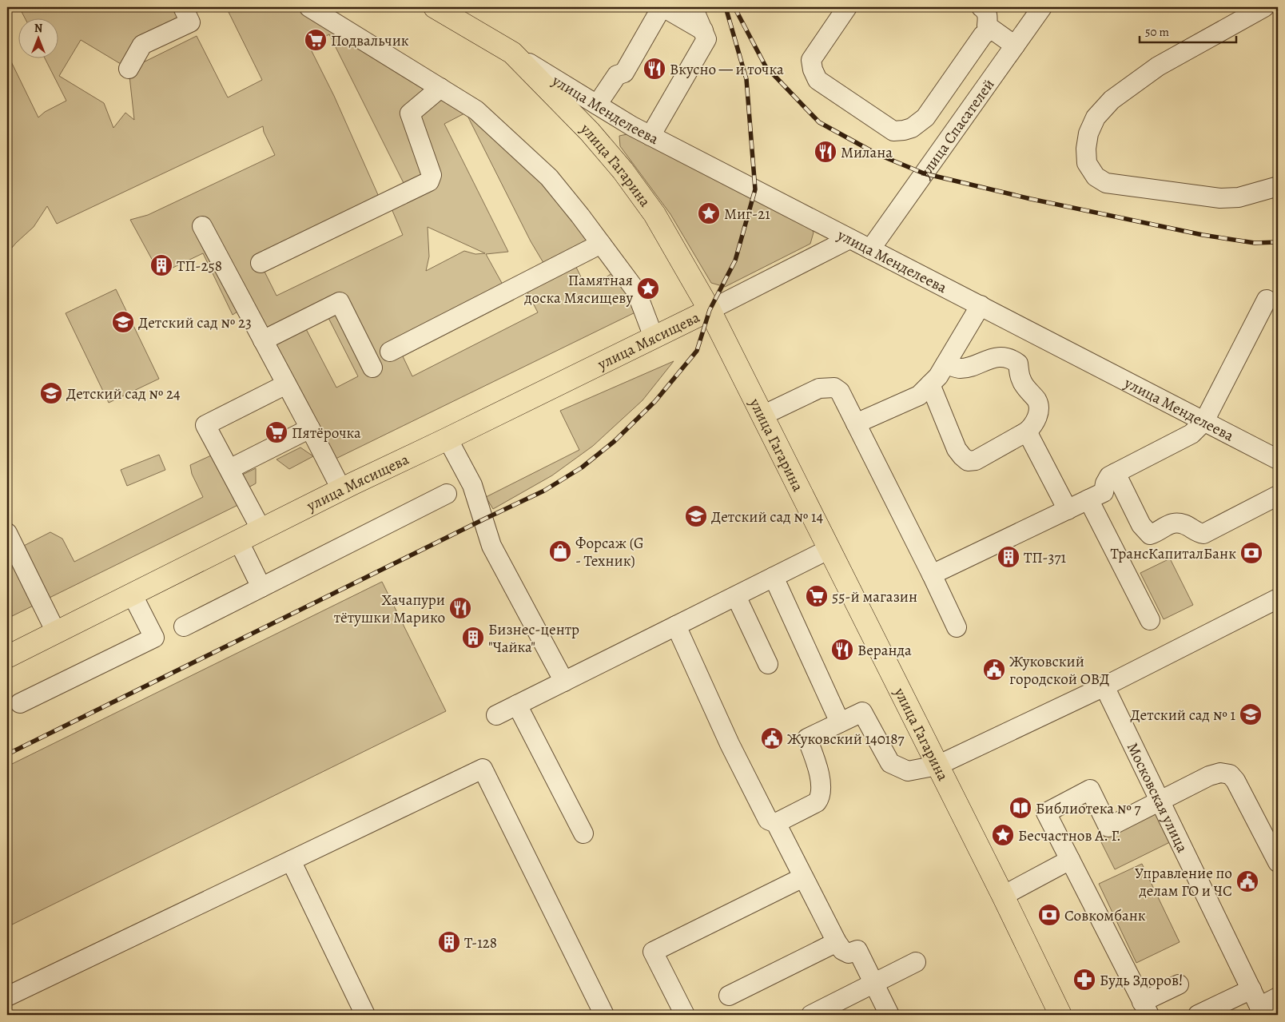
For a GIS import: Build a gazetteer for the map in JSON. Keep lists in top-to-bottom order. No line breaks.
{"streets":{"main road":["улица Гагарина","улица Мясищева"],"street":["улица Менделеева","улица Спасателей","Московская улица"]},"crossings":[["улица Менделеева","улица Спасателей"],["улица Менделеева","улица Гагарина"],["улица Гагарина","улица Мясищева"]],"places":{"supermarket":["Подвальчик","Пятёрочка","55-й магазин"],"restaurant":["Вкусно — и точка","Милана","Хачапури тётушки Марико","Веранда"],"place":["Миг-21","Памятная доска Мясищеву","Бесчастнов А. Г."],"building":["ТП-258","ТП-371","Бизнес-центр \"Чайка\"","Т-128"],"school or university":["Детский сад № 23","Детский сад № 24","Детский сад № 14","Детский сад № 1"],"shop":["Форсаж (G - Техник)"],"bank":["ТрансКапиталБанк","Совкомбанк"],"public building":["Жуковский городской ОВД","Жуковский 140187","Управление по делам ГО и ЧС"],"library":["Библиотека № 7"],"pharmacy":["Будь Здоров!"]},"scale_bar":"50 m","north":"top"}
